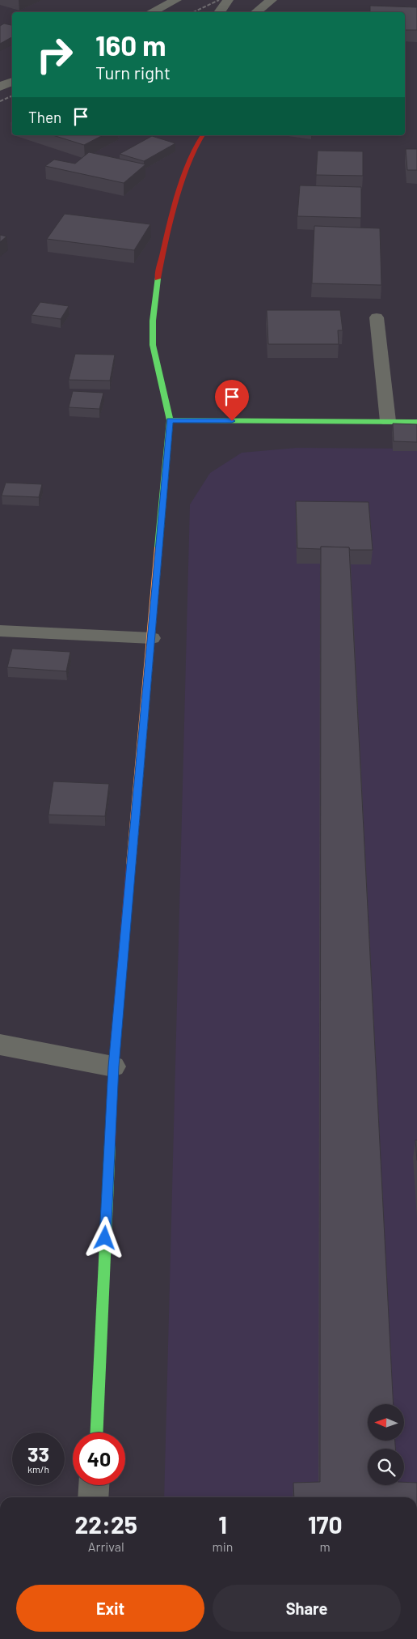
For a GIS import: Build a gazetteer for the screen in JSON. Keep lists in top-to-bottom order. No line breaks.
{"north":"left","page":{"turn":["160 m","Turn right"],"then":"Then","speed":"33 km/h","limit":"40","eta":["22:25","Arrival","1","min","170","m"],"buttons":["Exit","Share"]}}
